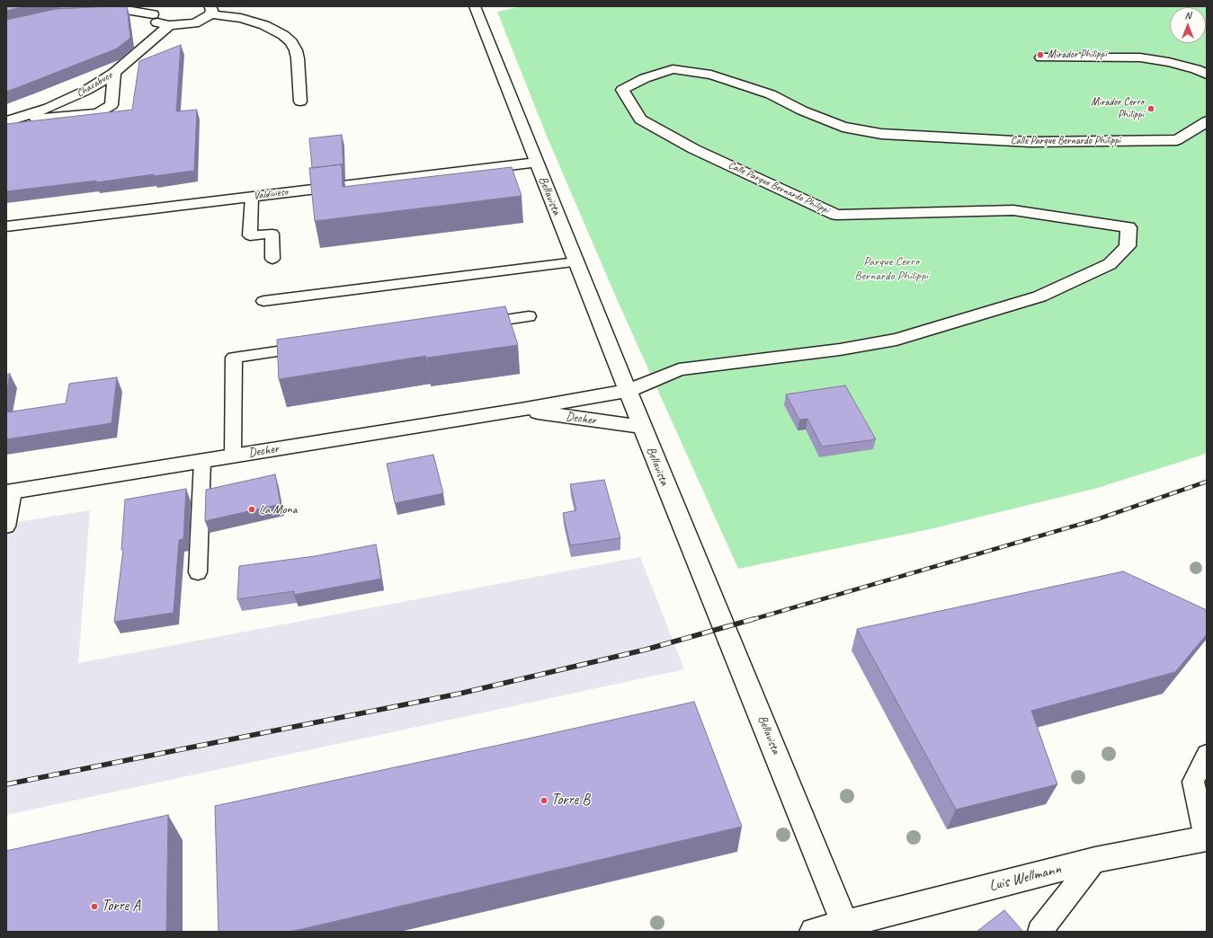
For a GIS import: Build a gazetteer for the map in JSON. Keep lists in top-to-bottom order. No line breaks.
{"streets":{"street":["Chacabuco","Calle Parque Bernardo Philippi","Valdivieso","Bellavista","Decher","Luis Wellmann"]},"crossings":[["Calle Parque Bernardo Philippi","Bellavista"],["Calle Parque Bernardo Philippi","Decher"],["Valdivieso","Bellavista"],["Bellavista","Decher"],["Bellavista","Luis Wellmann"]],"parks":["Parque Cerro Bernardo Philippi"],"places":["Mirador Philippi","Mirador Cerro Philippi","La Mona","Torre B","Torre A"],"north":"top"}
